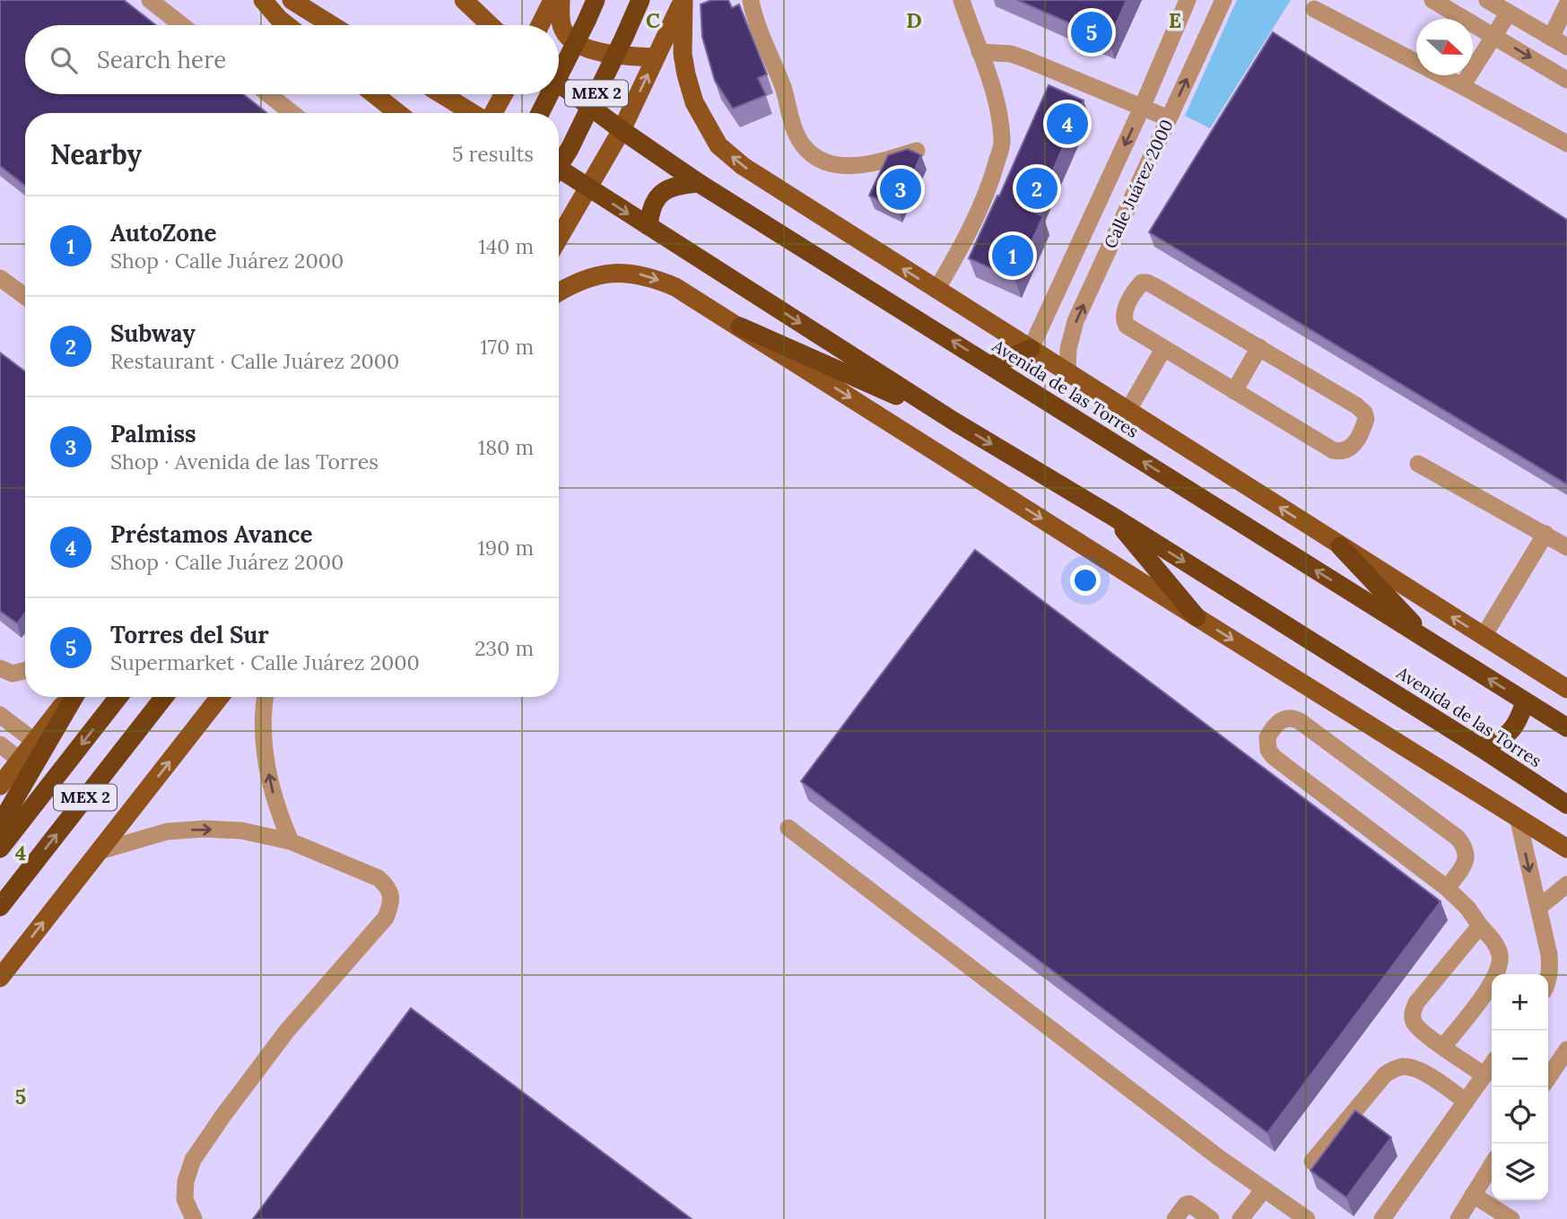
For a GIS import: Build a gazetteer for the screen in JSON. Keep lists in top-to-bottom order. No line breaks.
{"streets":{"highway":["MEX 2","Avenida de las Torres"],"street":["Calle Juárez 2000"]},"crossings":[["Calle Juárez 2000","Avenida de las Torres"]],"north":"right","page":{"pins":["5","4","2","3","1"],"search":"Search here","heading":["Nearby","5 results"],"list":[{"mark":"1","name":"AutoZone","note":"Shop · Calle Juárez 2000","value":"140 m"},{"mark":"2","name":"Subway","note":"Restaurant · Calle Juárez 2000","value":"170 m"},{"mark":"3","name":"Palmiss","note":"Shop · Avenida de las Torres","value":"180 m"},{"mark":"4","name":"Préstamos Avance","note":"Shop · Calle Juárez 2000","value":"190 m"},{"mark":"5","name":"Torres del Sur","note":"Supermarket · Calle Juárez 2000","value":"230 m"}],"map_buttons":["+","−"]},"grid":{"columns":["C","D","E"],"rows":["4","5"]}}
